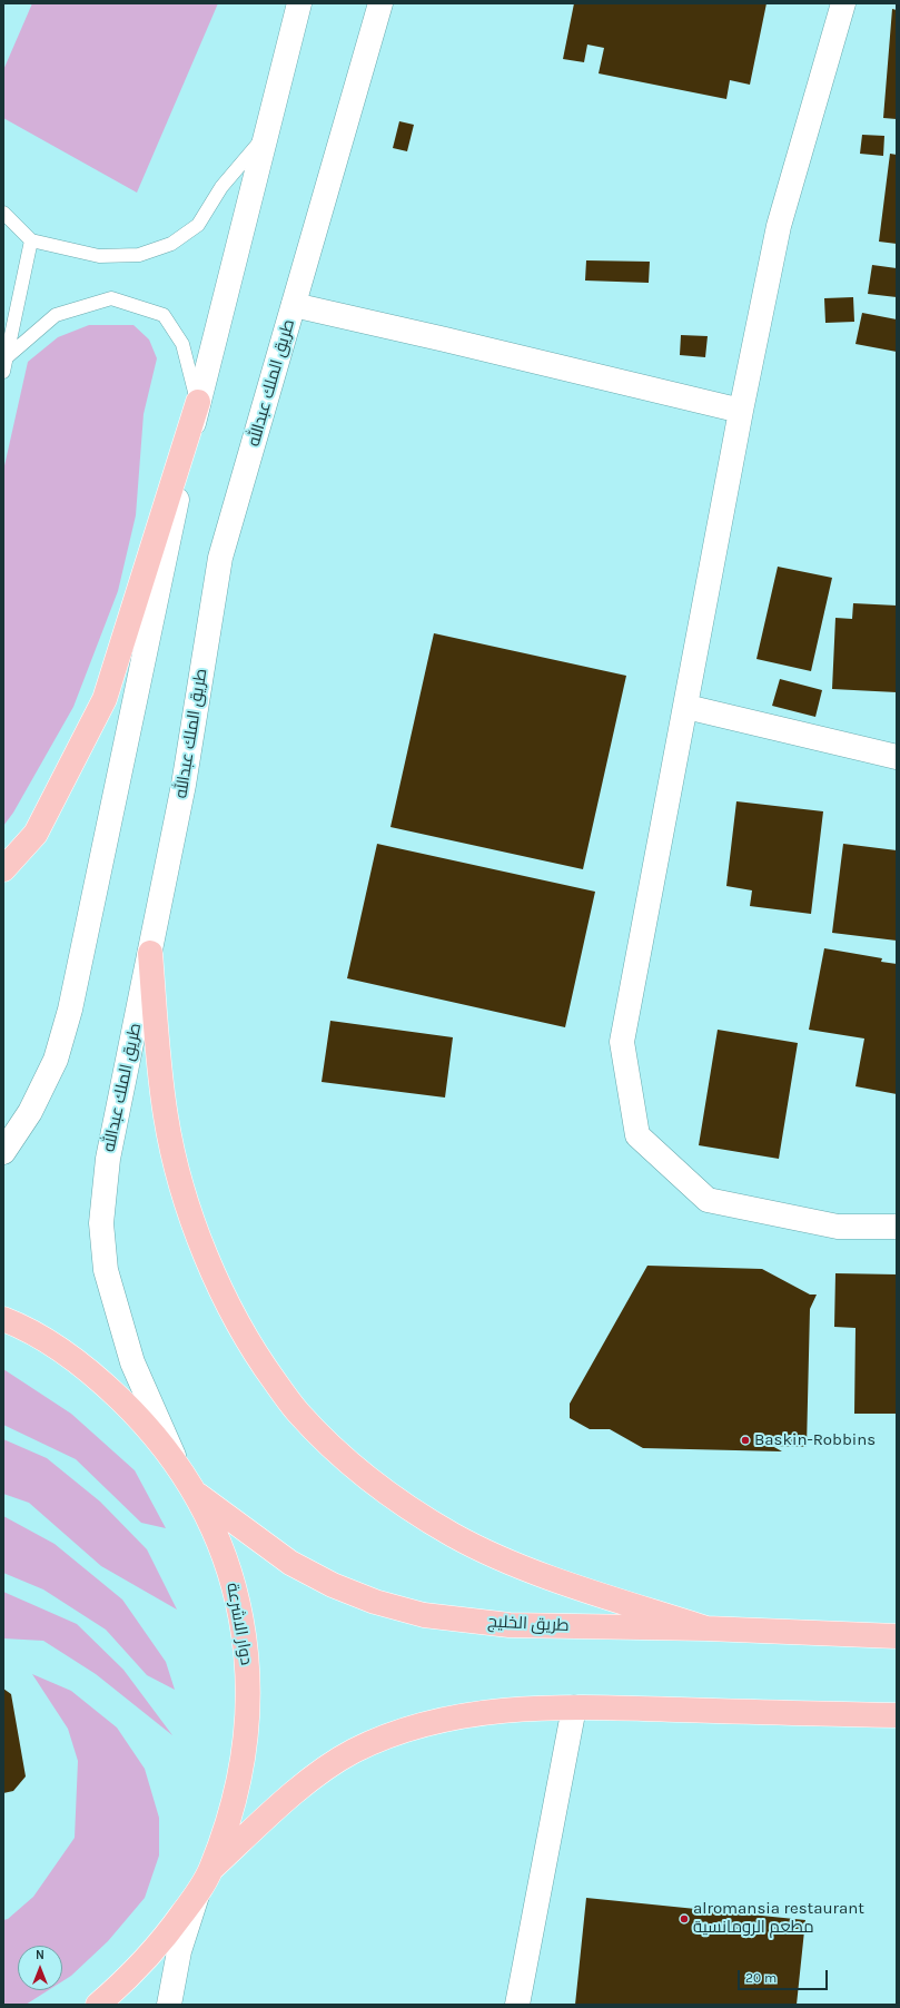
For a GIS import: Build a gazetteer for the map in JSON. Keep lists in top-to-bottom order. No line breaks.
{"streets":{"main road":["دوار الاشرعة","طريق الخليج"],"street":["طريق الملك عبدالله"]},"crossings":[["طريق الملك عبدالله","دوار الاشرعة"],["دوار الاشرعة","طريق الخليج"]],"places":["Baskin-Robbins","alromansia restaurant مطعم الرومانسية"],"scale_bar":"20 m","north":"top"}
